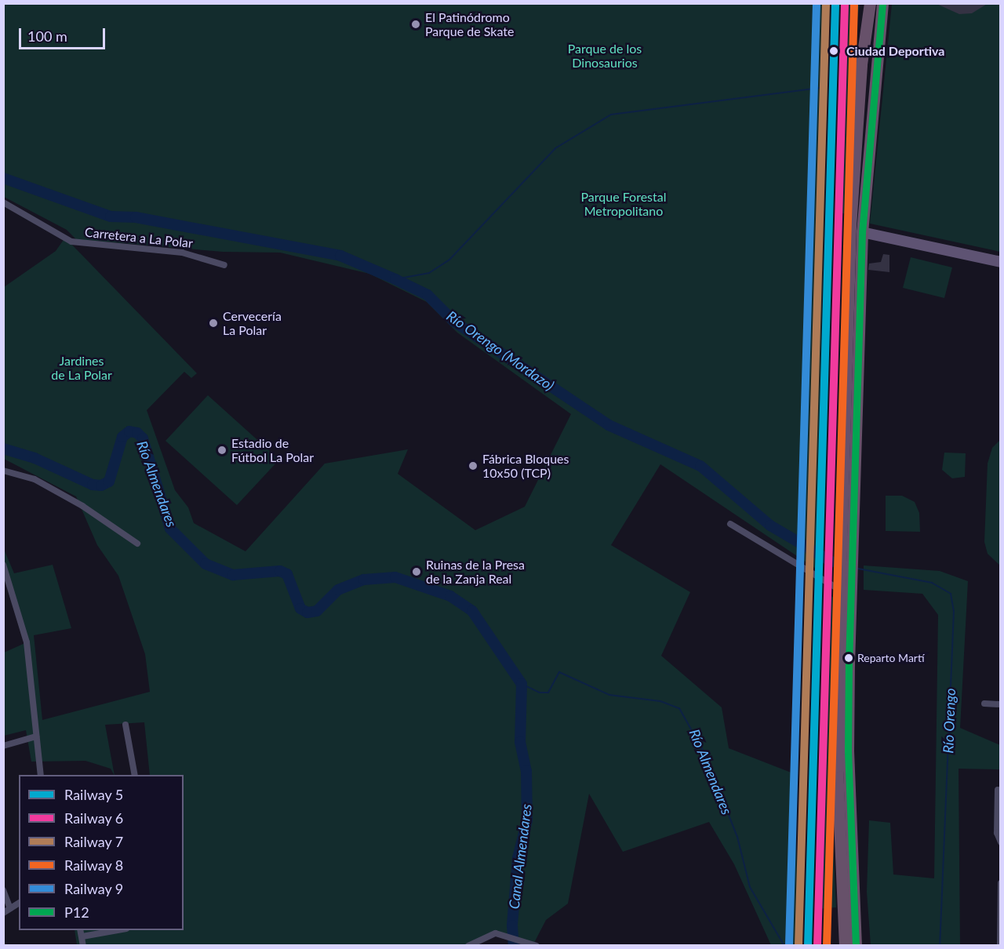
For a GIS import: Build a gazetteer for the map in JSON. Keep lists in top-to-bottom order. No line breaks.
{"streets":{"street":["Carretera a La Polar"]},"water":["Río Orengo (Mordazo)","Río Almendares","Río Orengo","Canal Almendares"],"parks":["Parque de los Dinosaurios","Parque Forestal Metropolitano","Jardines de La Polar"],"places":["El Patinódromo Parque de Skate","Ciudad Deportiva","Cervecería La Polar","Estadio de Fútbol La Polar","Fábrica Bloques 10x50 (TCP)","Ruinas de la Presa de la Zanja Real","Reparto Martí"],"lines":["rail line 5","rail line 6","rail line 7","rail line 9","transit line P12","rail line 8"],"legend":["Railway 5","Railway 6","Railway 7","Railway 8","Railway 9","P12"],"scale_bar":"100 m"}
